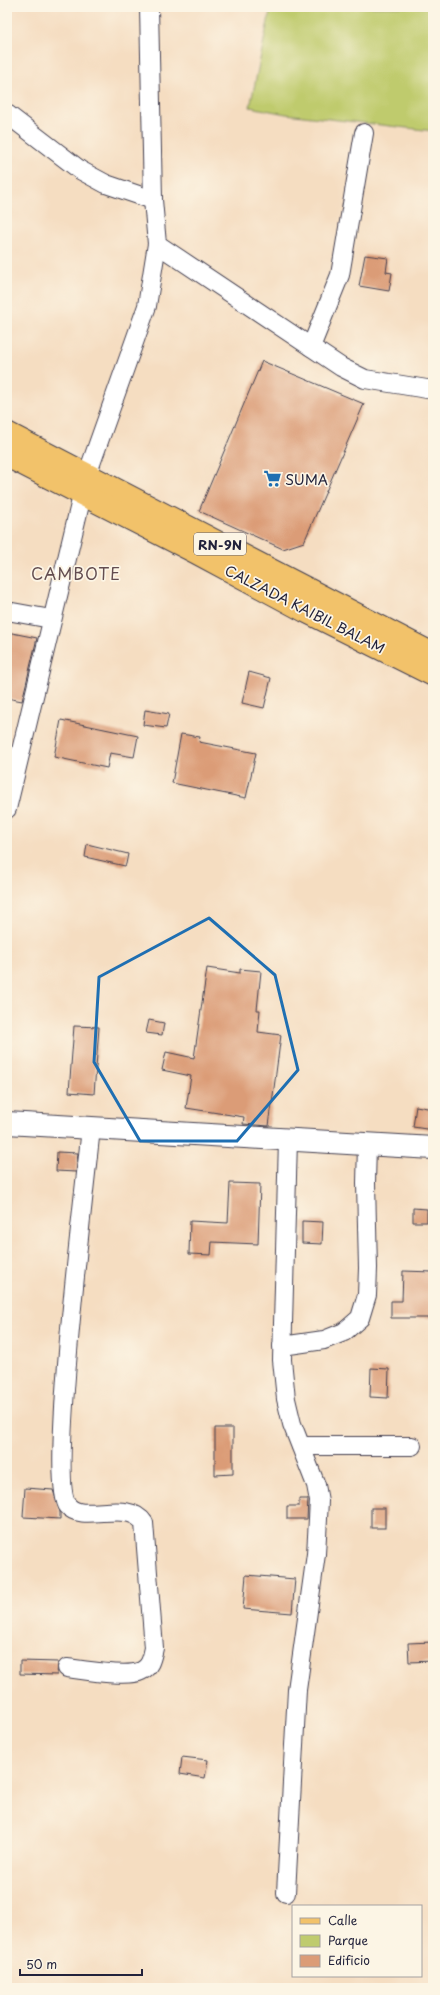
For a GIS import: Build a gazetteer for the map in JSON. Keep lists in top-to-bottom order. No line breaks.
{"streets":{"main road":["RN-9N","CALZADA KAIBIL BALAM"]},"districts":["CAMBOTE"],"places":{"supermarket":["SUMA"]},"legend":["Calle","Parque","Edificio"],"scale_bar":"50 m"}
